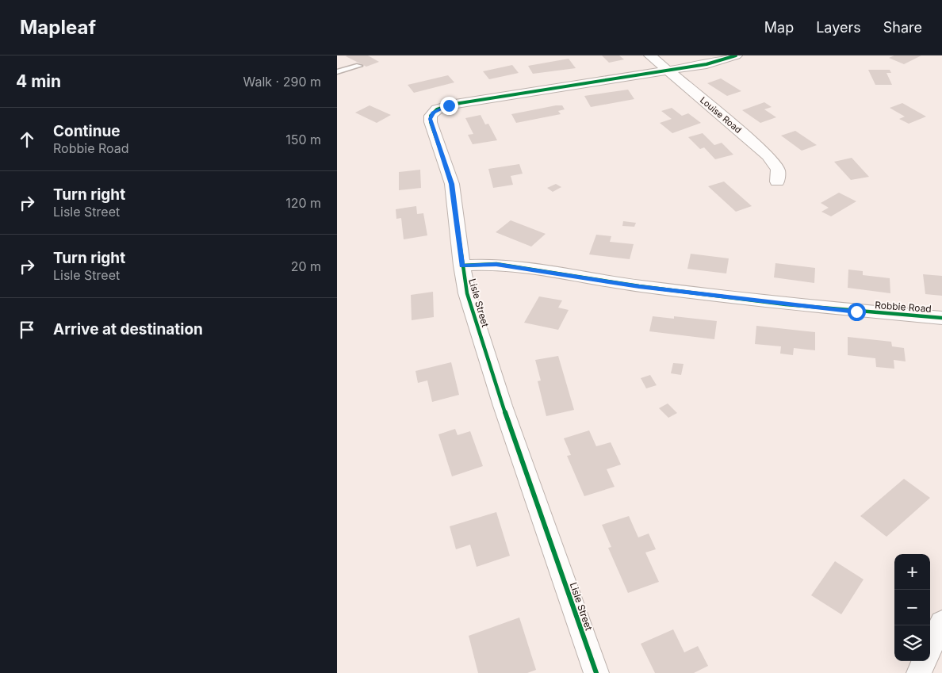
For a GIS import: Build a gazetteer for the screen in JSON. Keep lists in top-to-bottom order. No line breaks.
{"streets":{"street":["Louise Road","Lisle Street","Robbie Road"]},"crossings":[["Louise Road","Lisle Street"],["Lisle Street","Robbie Road"]],"page":{"header":"Mapleaf","nav":["Map","Layers","Share"],"heading":["4 min","Walk · 290 m"],"list":[["Continue","Robbie Road","150 m"],["Turn right","Lisle Street","120 m"],["Turn right","Lisle Street","20 m"],"Arrive at destination"],"map_buttons":["+","−"]}}
